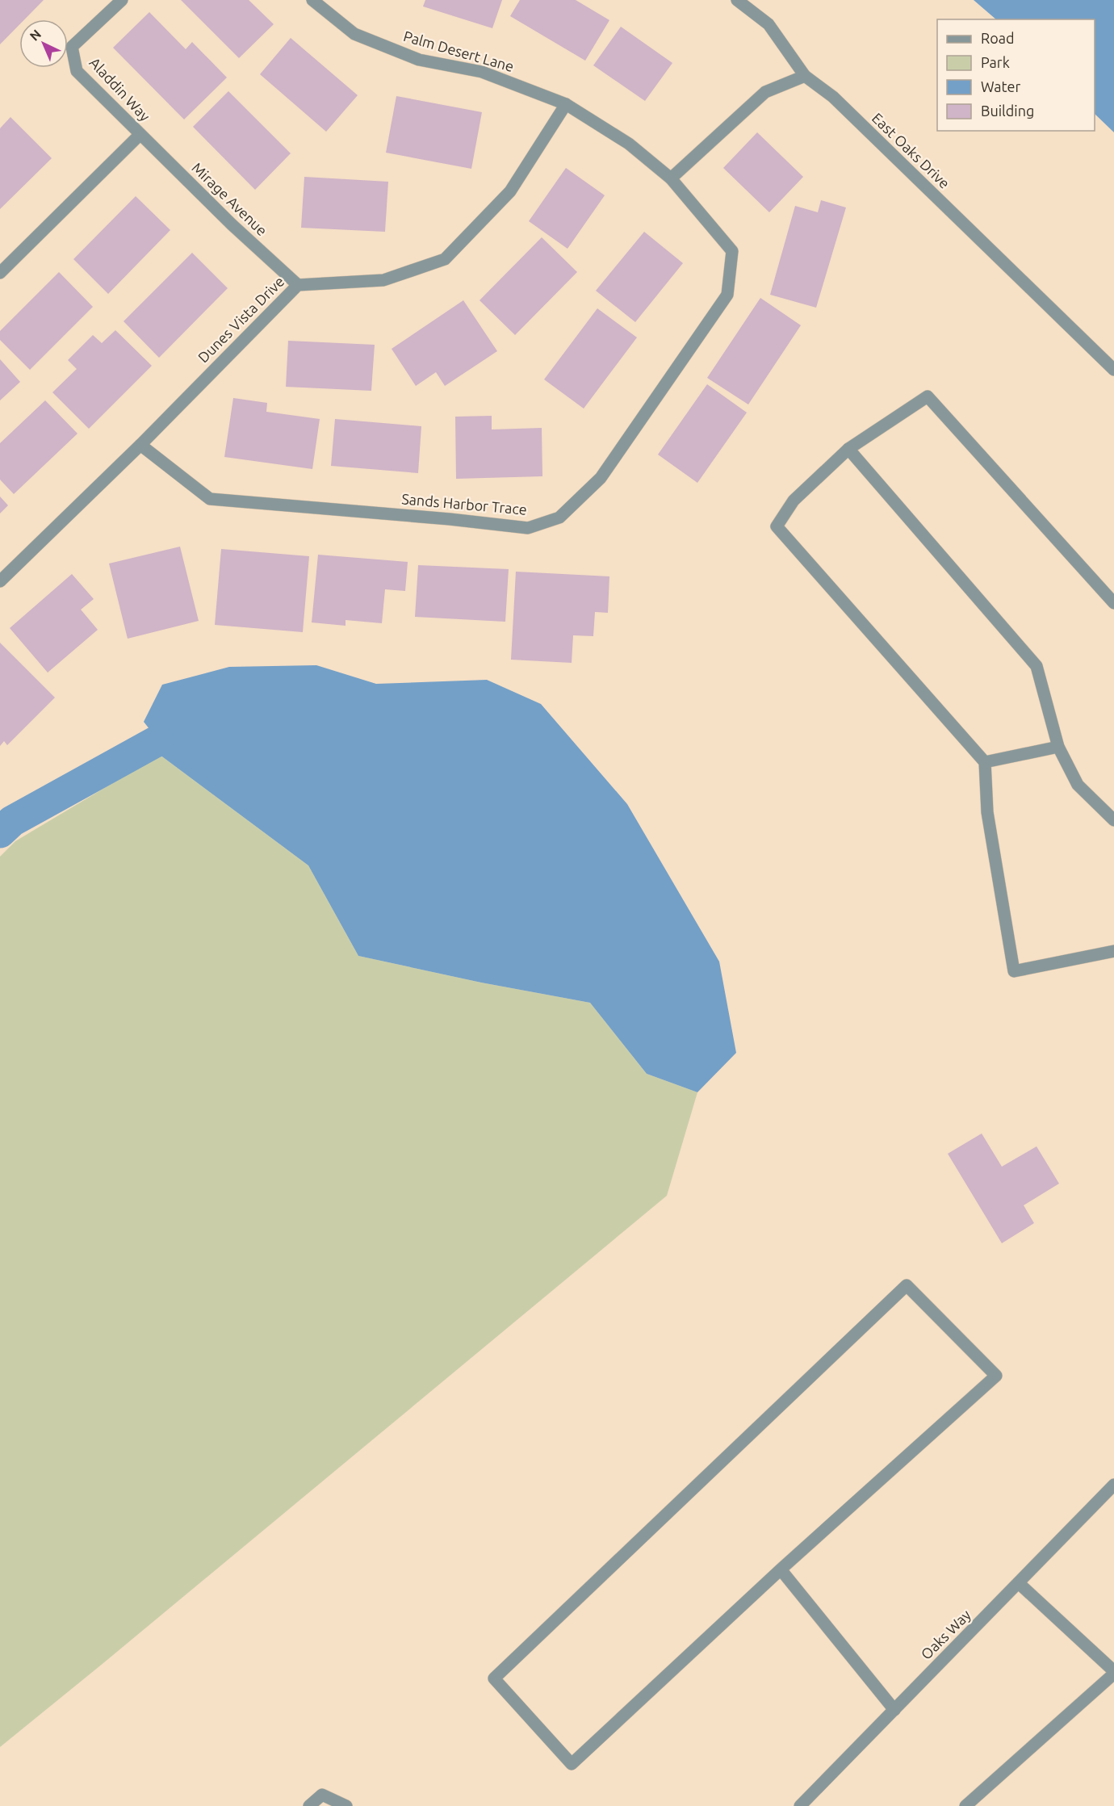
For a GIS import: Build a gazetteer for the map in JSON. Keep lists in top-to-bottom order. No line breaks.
{"streets":{"street":["Palm Desert Lane","Aladdin Way","East Oaks Drive","Mirage Avenue","Dunes Vista Drive","Sands Harbor Trace","Oaks Way"]},"crossings":[["Palm Desert Lane","Dunes Vista Drive"],["Palm Desert Lane","Sands Harbor Trace"],["Aladdin Way","Mirage Avenue"],["Mirage Avenue","Dunes Vista Drive"],["Dunes Vista Drive","Sands Harbor Trace"]],"legend":["Road","Park","Water","Building"],"north":"top left"}
